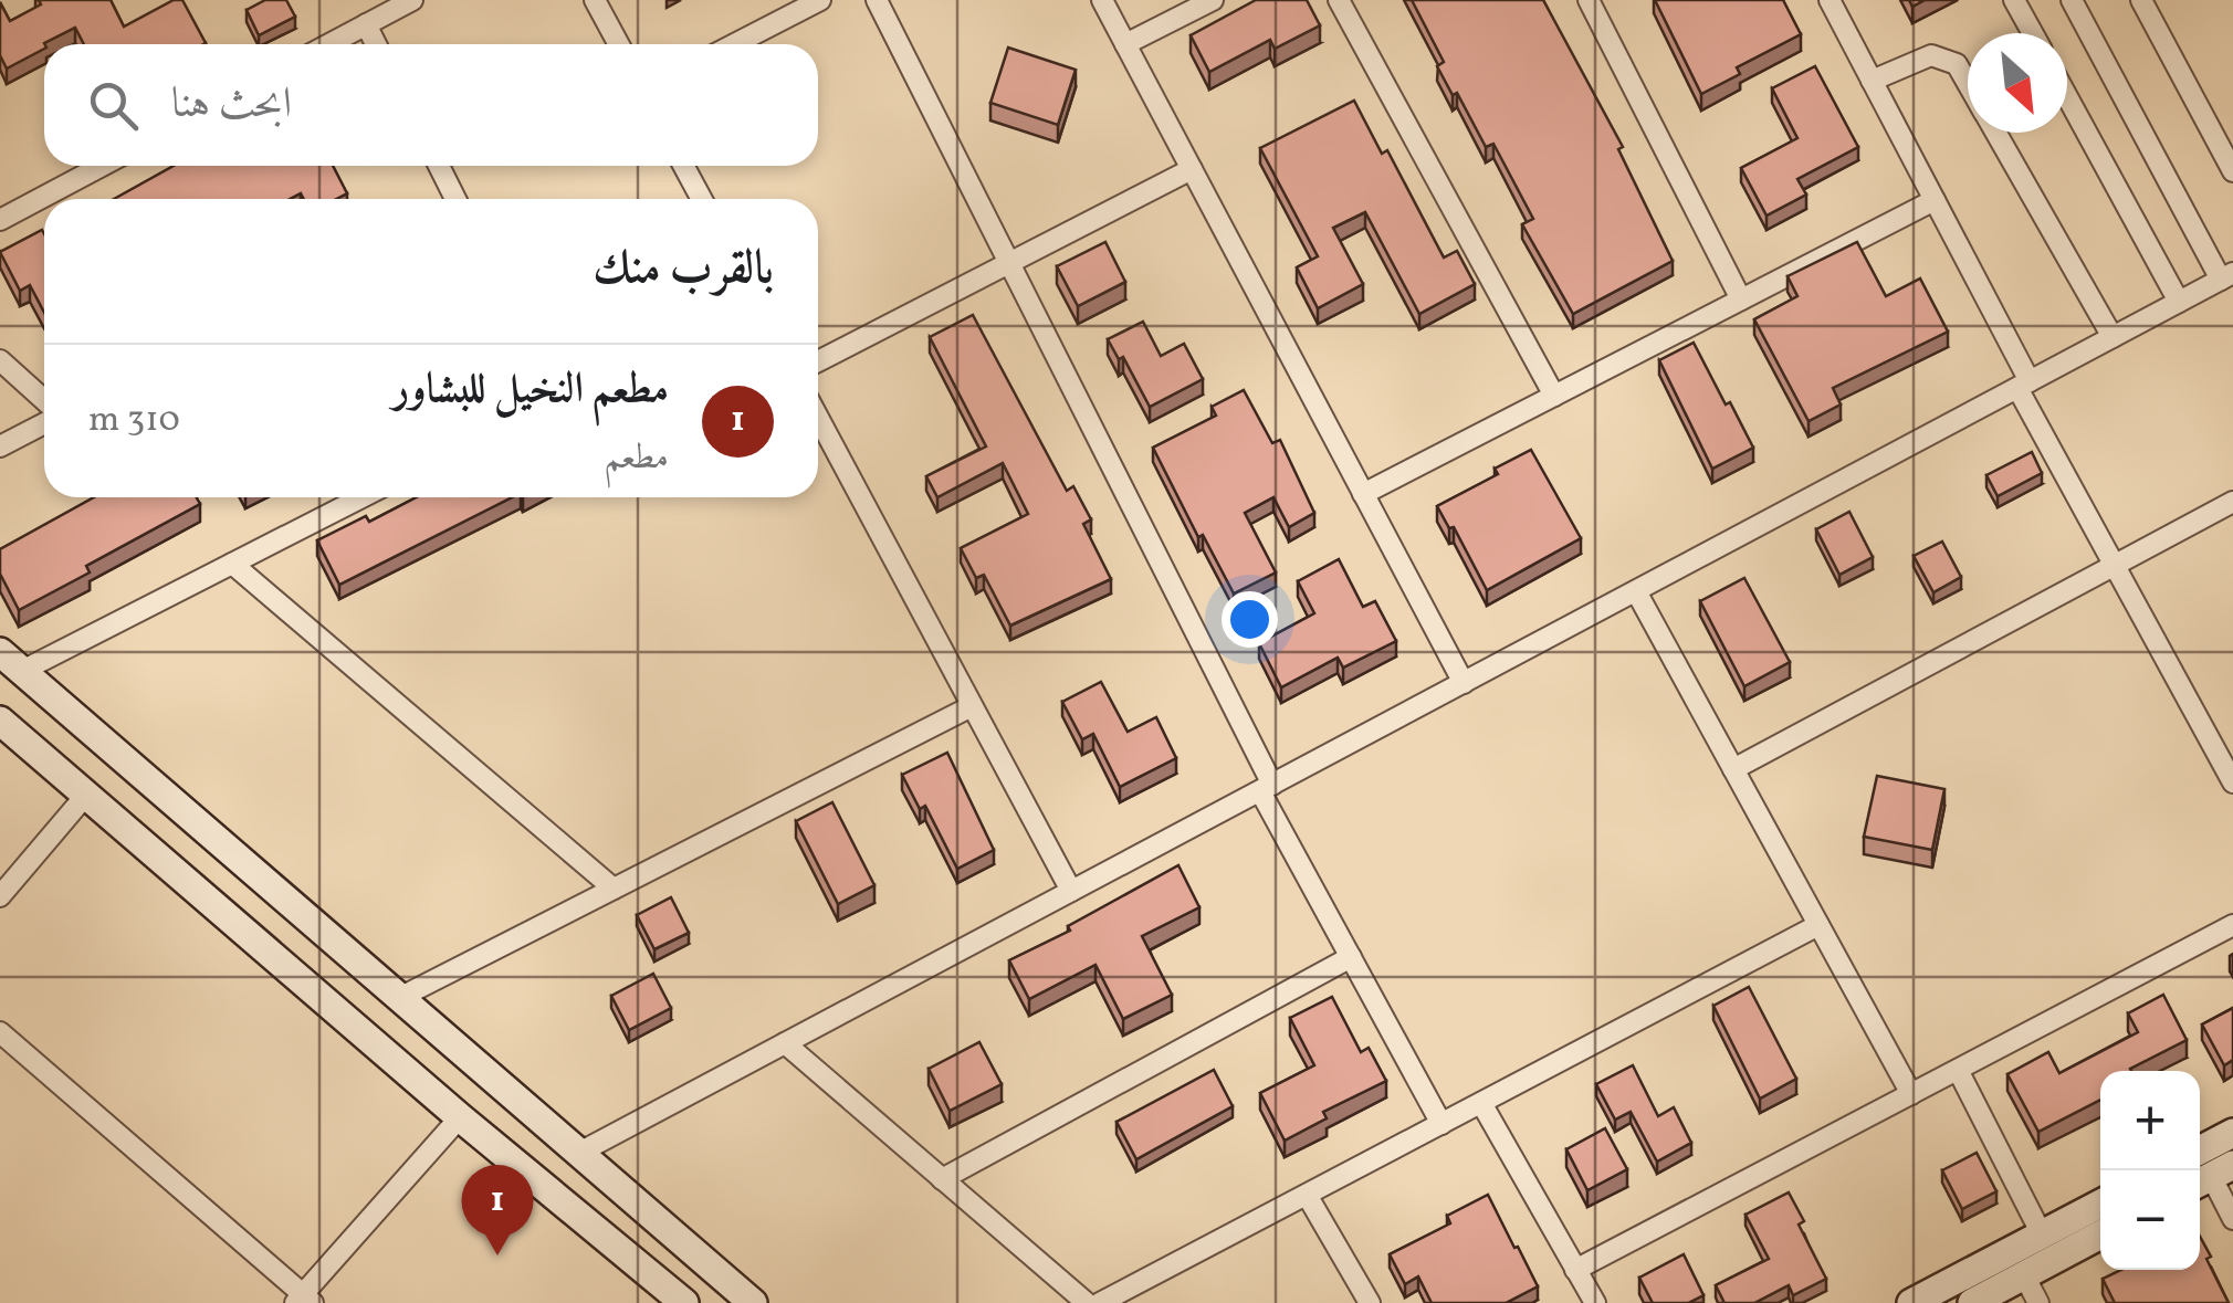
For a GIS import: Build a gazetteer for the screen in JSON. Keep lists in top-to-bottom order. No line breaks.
{"north":"bottom right","page":{"search":"ابحث هنا","heading":"بالقرب منك","list":[{"mark":"1","name":"مطعم النخيل للبشاور","note":"مطعم","value":"310 m"}],"map_buttons":["+","−"],"pins":"1"}}
